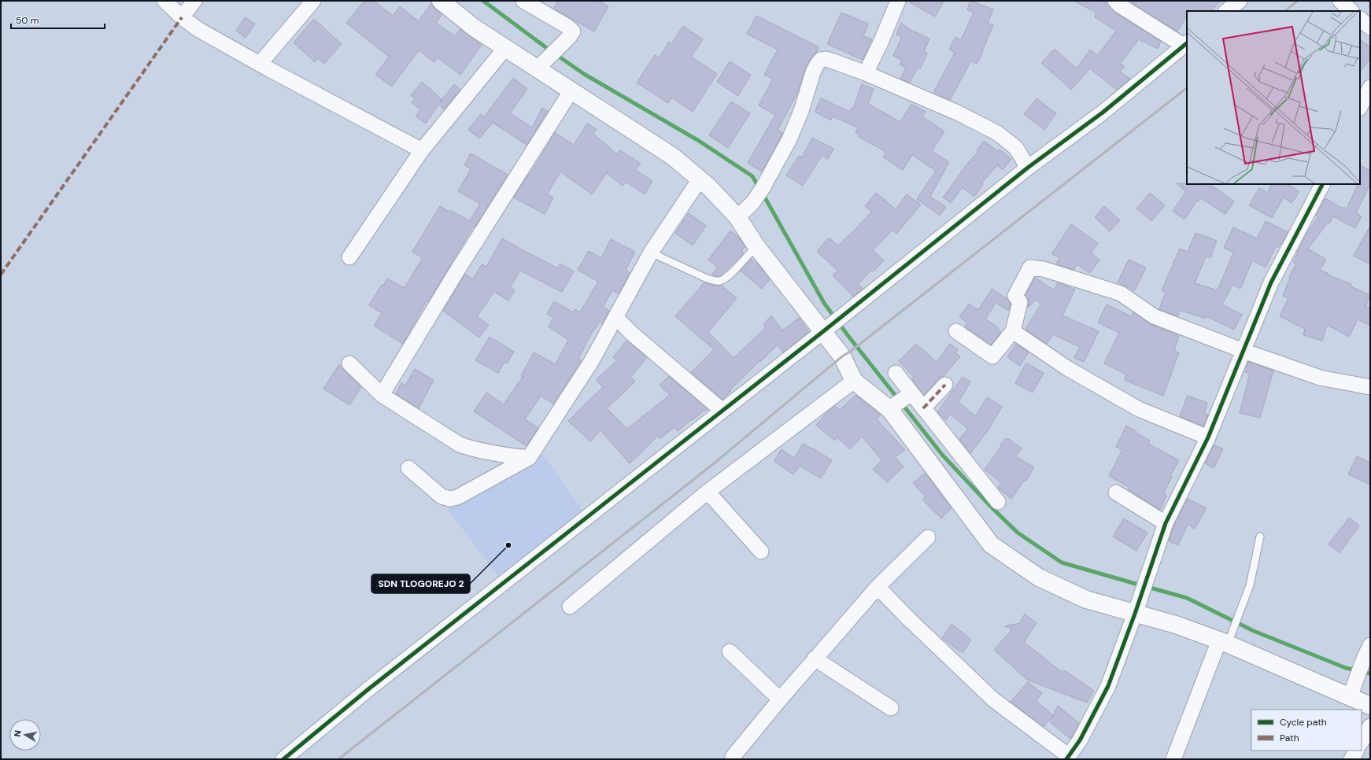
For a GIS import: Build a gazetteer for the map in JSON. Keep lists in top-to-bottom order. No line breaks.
{"places":["SDN TLOGOREJO 2"],"legend":["Cycle path","Path"],"scale_bar":"50 m","north":"left"}
